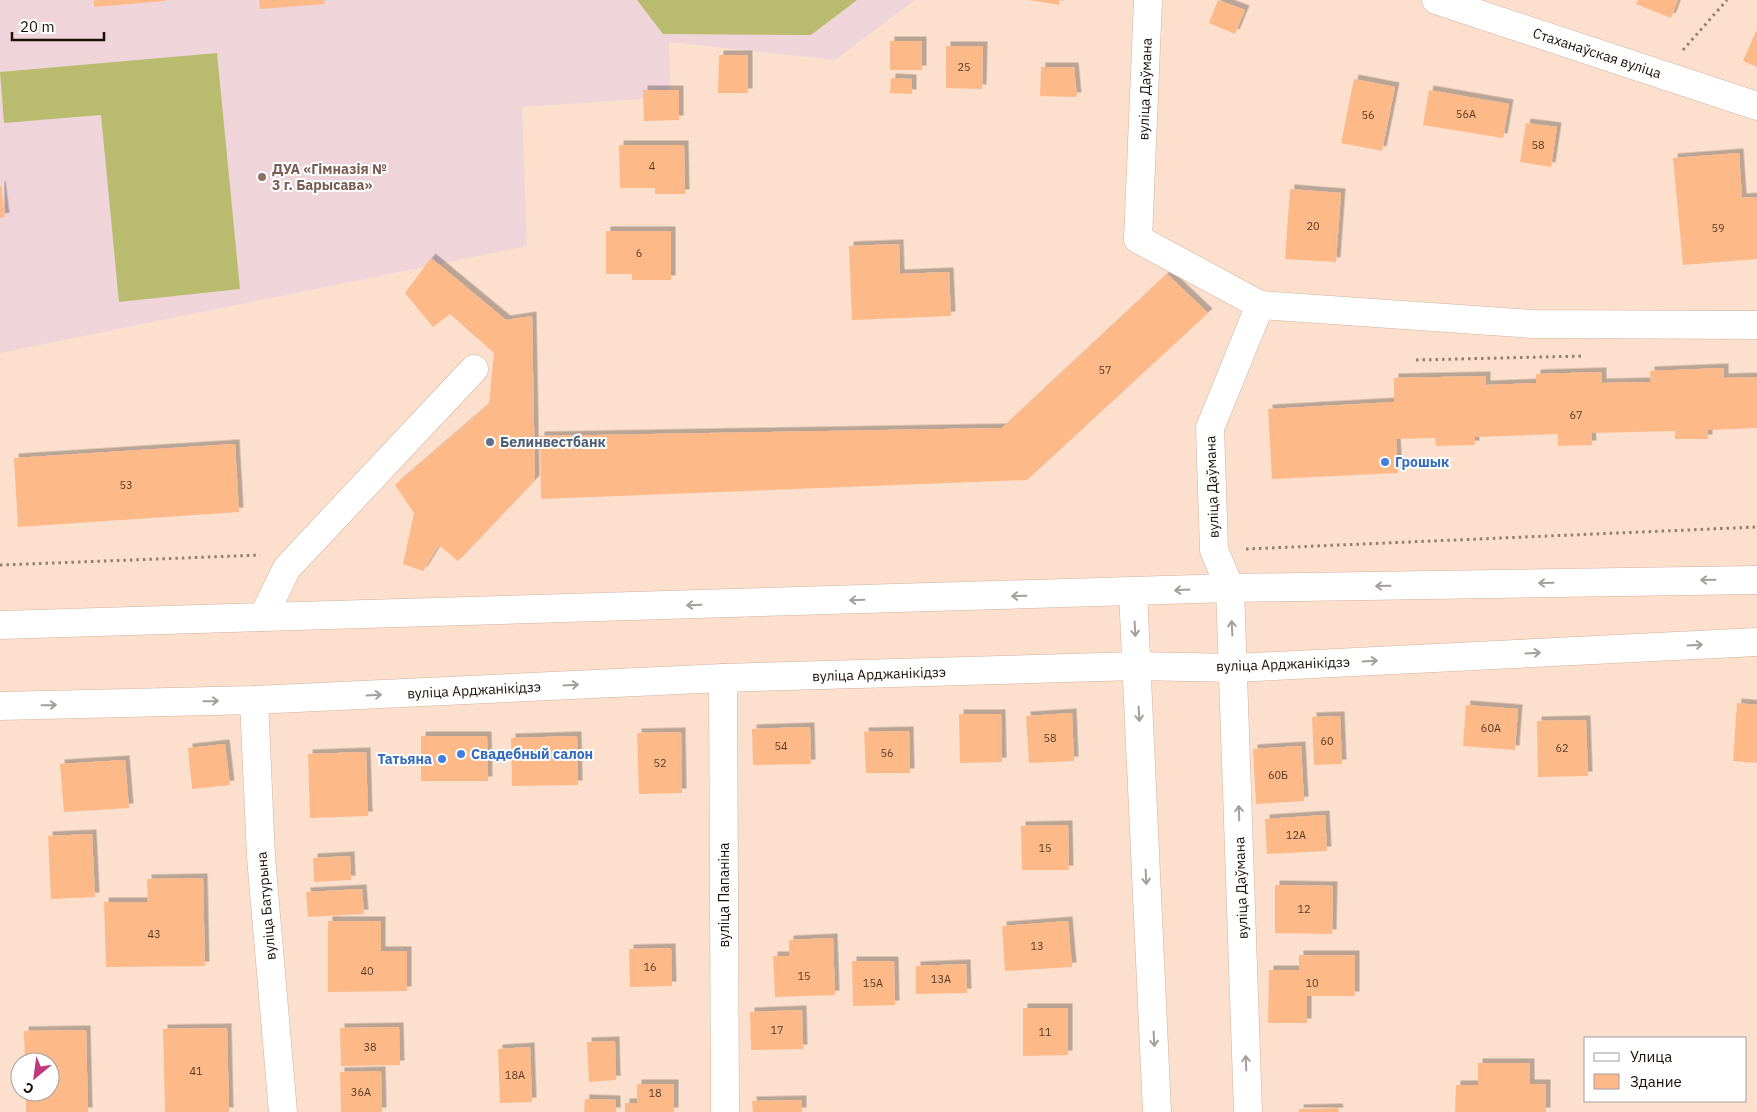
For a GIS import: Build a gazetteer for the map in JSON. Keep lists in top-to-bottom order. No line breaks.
{"streets":{"main road":["Стаханаўская вуліца","вуліца Даўмана","вуліца Арджанікідзэ","вуліца Папаніна","вуліца Батурына"]},"crossings":[["вуліца Даўмана","вуліца Арджанікідзэ"],["вуліца Арджанікідзэ","вуліца Папаніна"],["вуліца Арджанікідзэ","вуліца Батурына"]],"places":["ДУА «Гімназія № 3 г. Барысава»","Белинвестбанк","Грошык","Свадебный салон","Татьяна"],"house_numbers":["25","56А","56","58","4","20","59","6","57","67","53","60А","58","60","54","62","56","52","60Б","12А","15","12","43","13","16","40","15","13А","15А","10","17","11","38","41","18А","36А","18"],"legend":["Улица","Здание"],"scale_bar":"20 m","north":"bottom left"}
